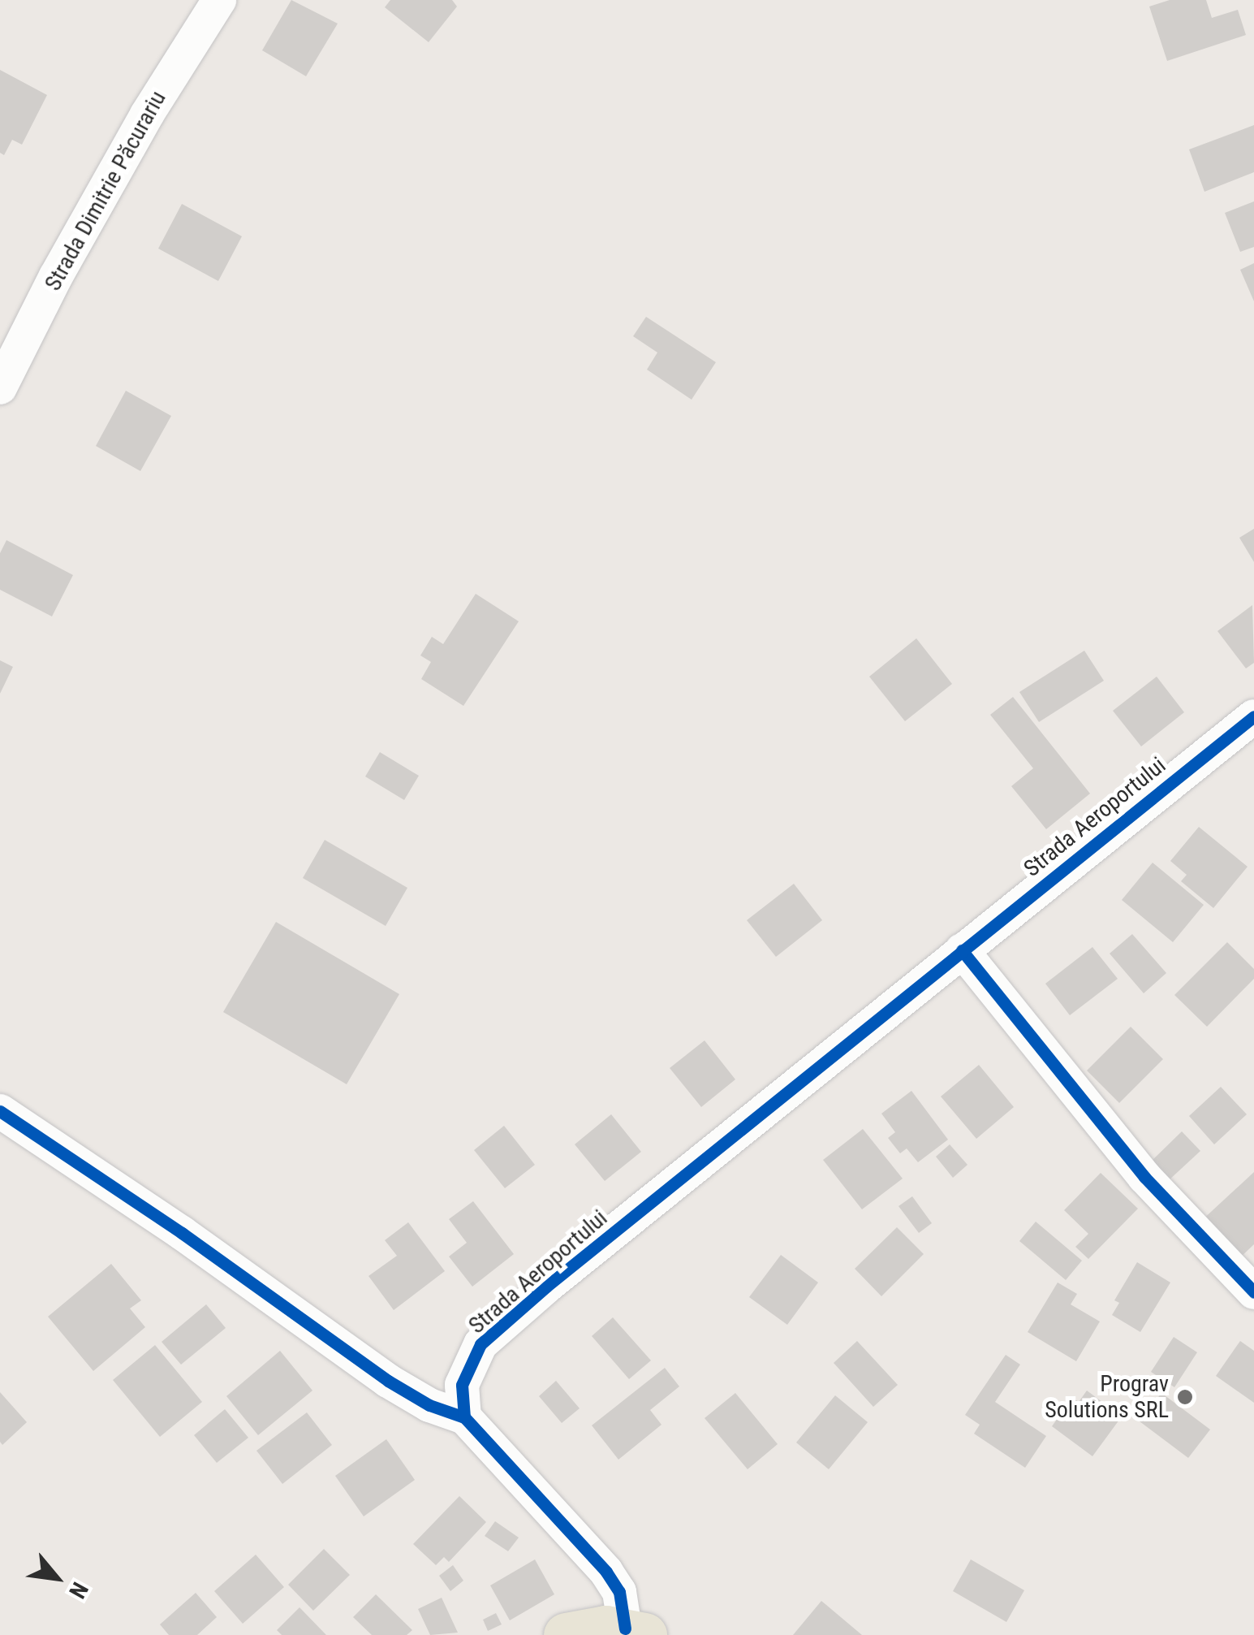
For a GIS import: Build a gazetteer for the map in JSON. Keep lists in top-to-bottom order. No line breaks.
{"streets":{"street":["Strada Dimitrie Păcurariu","Strada Aeroportului"]},"places":["Prograv Solutions SRL"],"north":"bottom right"}
